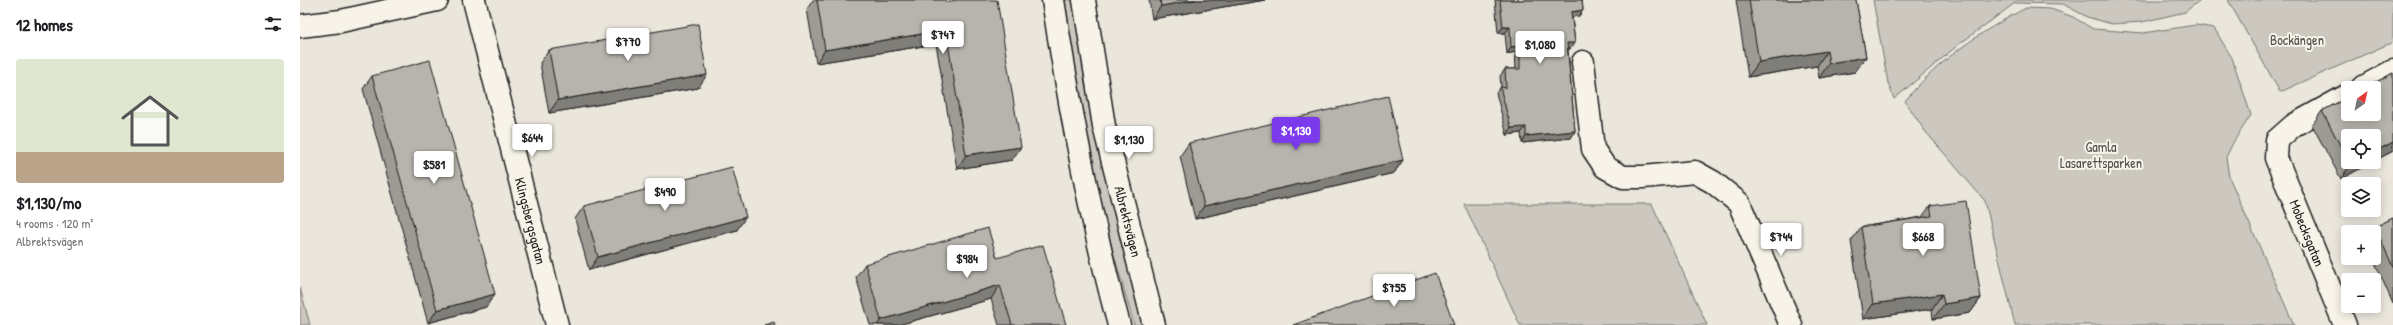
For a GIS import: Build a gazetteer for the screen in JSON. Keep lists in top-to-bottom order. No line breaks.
{"streets":{"street":["Klingsbergsgatan","Albrektsvägen","Mobecksgatan"]},"parks":["Bockängen","Gamla Lasarettsparken"],"north":"top right","page":{"heading":"12 homes","price":["$747","$770","$1,080","$1,130","$644","$1,130","$581","$490","$744","$668","$984","$755"],"list":[{"name":"$1,130/mo","note":"4 rooms · 120 m² · Albrektsvägen"}],"map_buttons":["+","−"]}}
